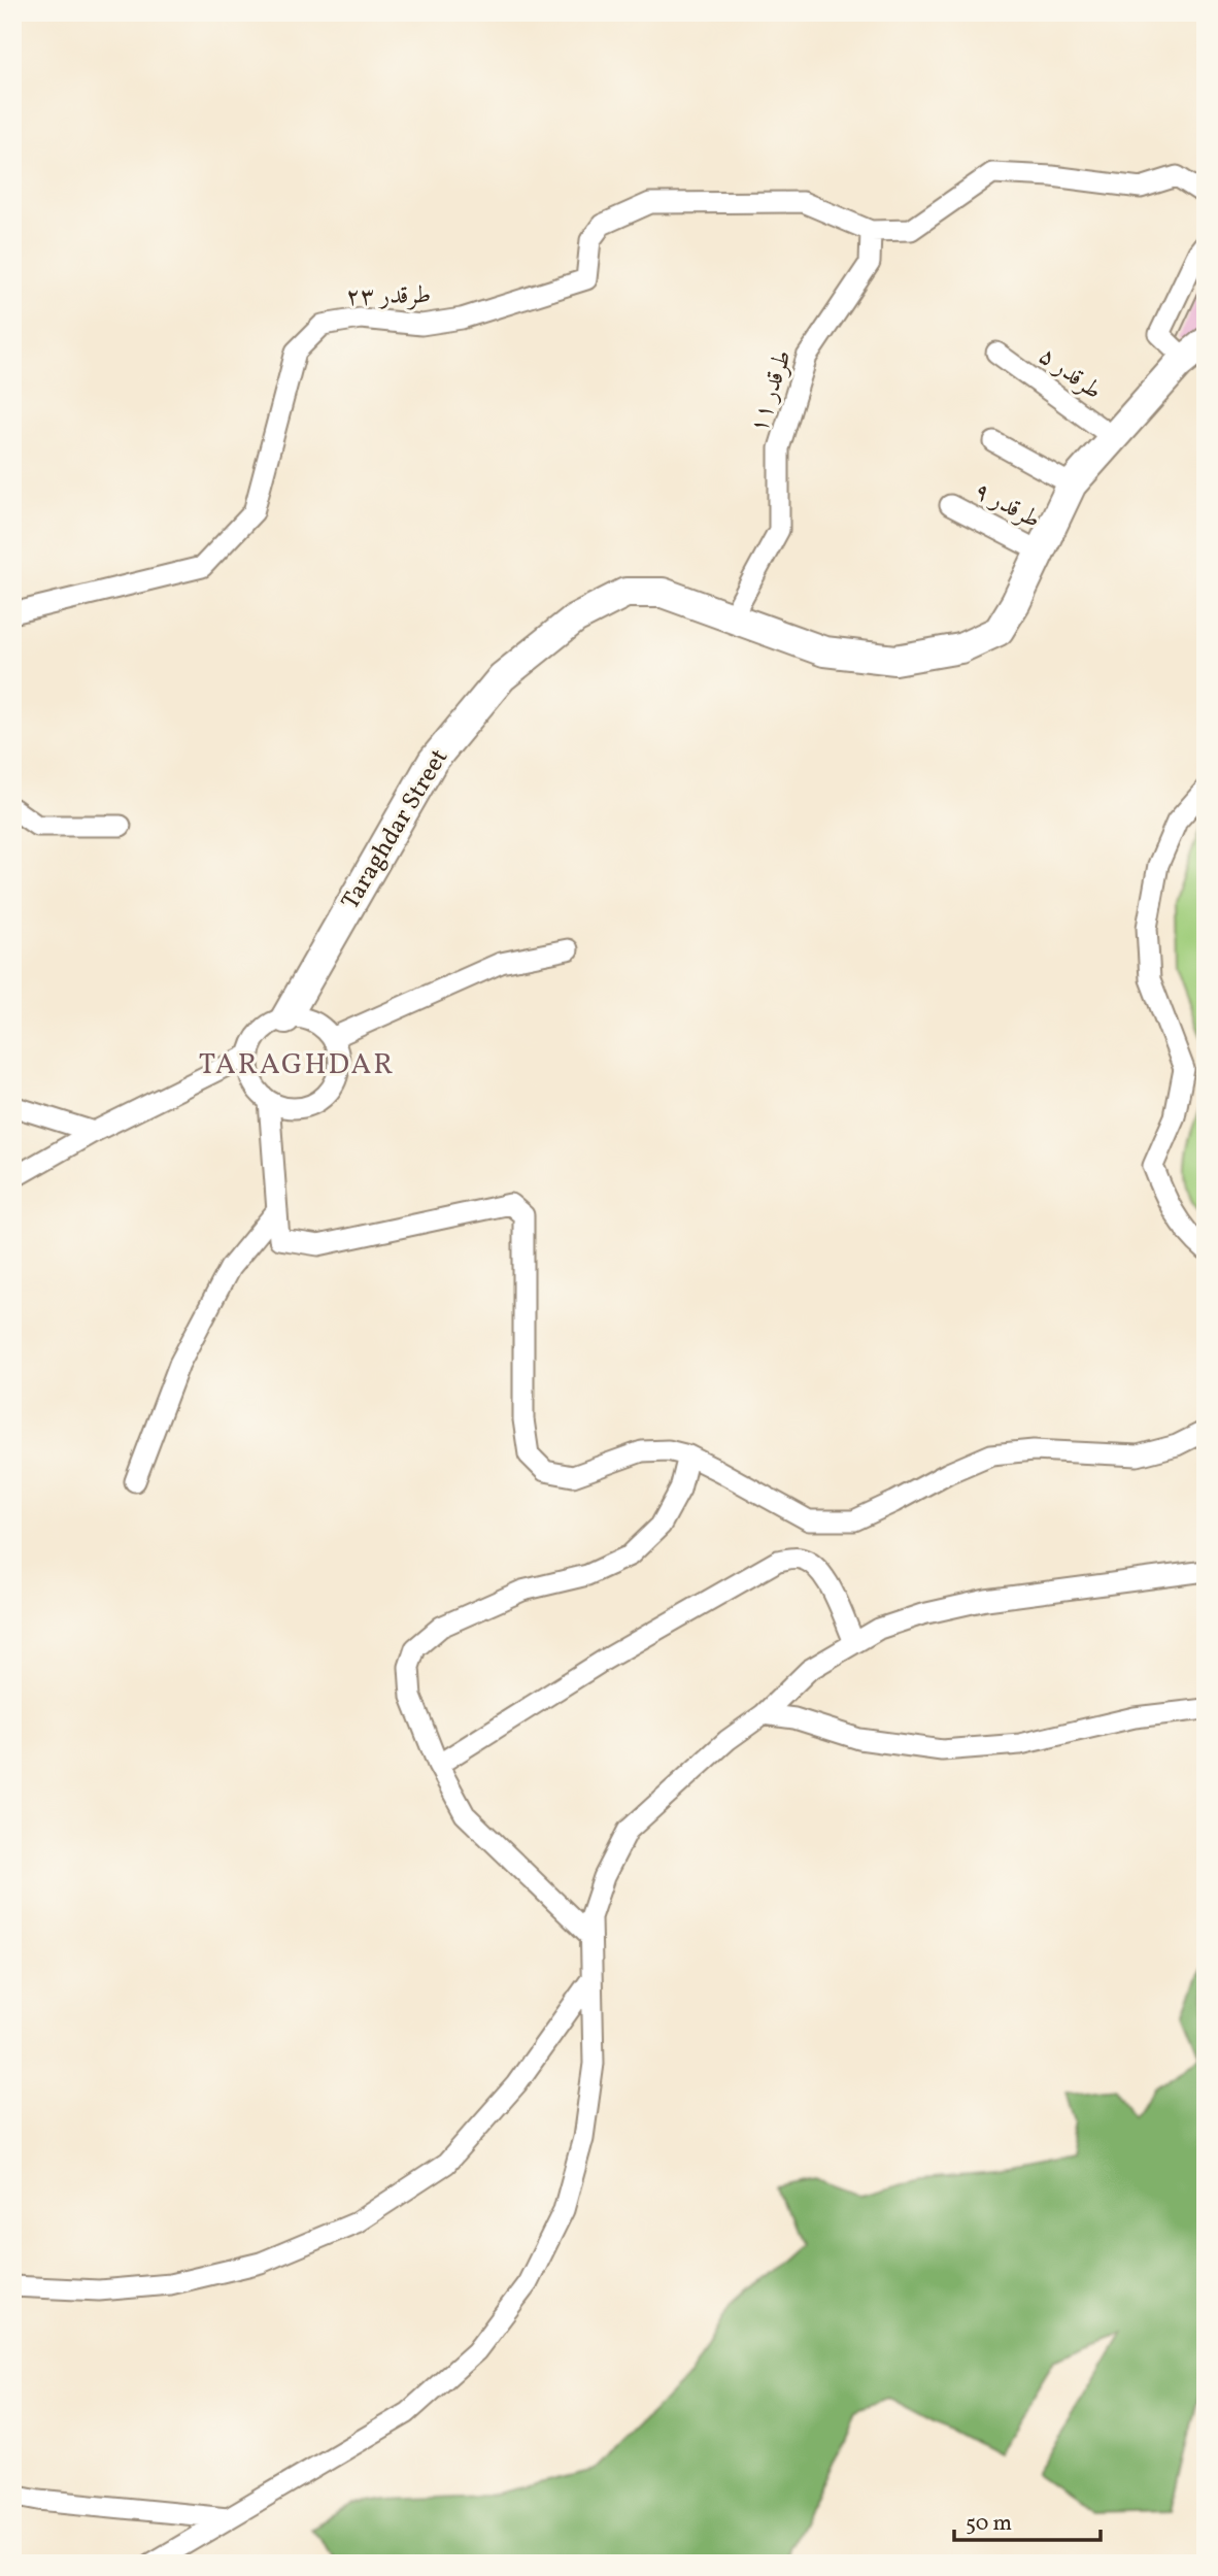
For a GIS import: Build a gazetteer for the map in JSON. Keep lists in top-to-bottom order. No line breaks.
{"streets":{"street":["طرقدر ۲۳","طرقدر ۵","طرقدر ۱۱","طرقدر ۹","Taraghdar Street"]},"crossings":[["طرقدر ۲۳","طرقدر ۱۱"],["طرقدر ۵","Taraghdar Street"],["طرقدر ۱۱","Taraghdar Street"],["طرقدر ۹","Taraghdar Street"]],"districts":["TARAGHDAR"],"scale_bar":"50 m"}
